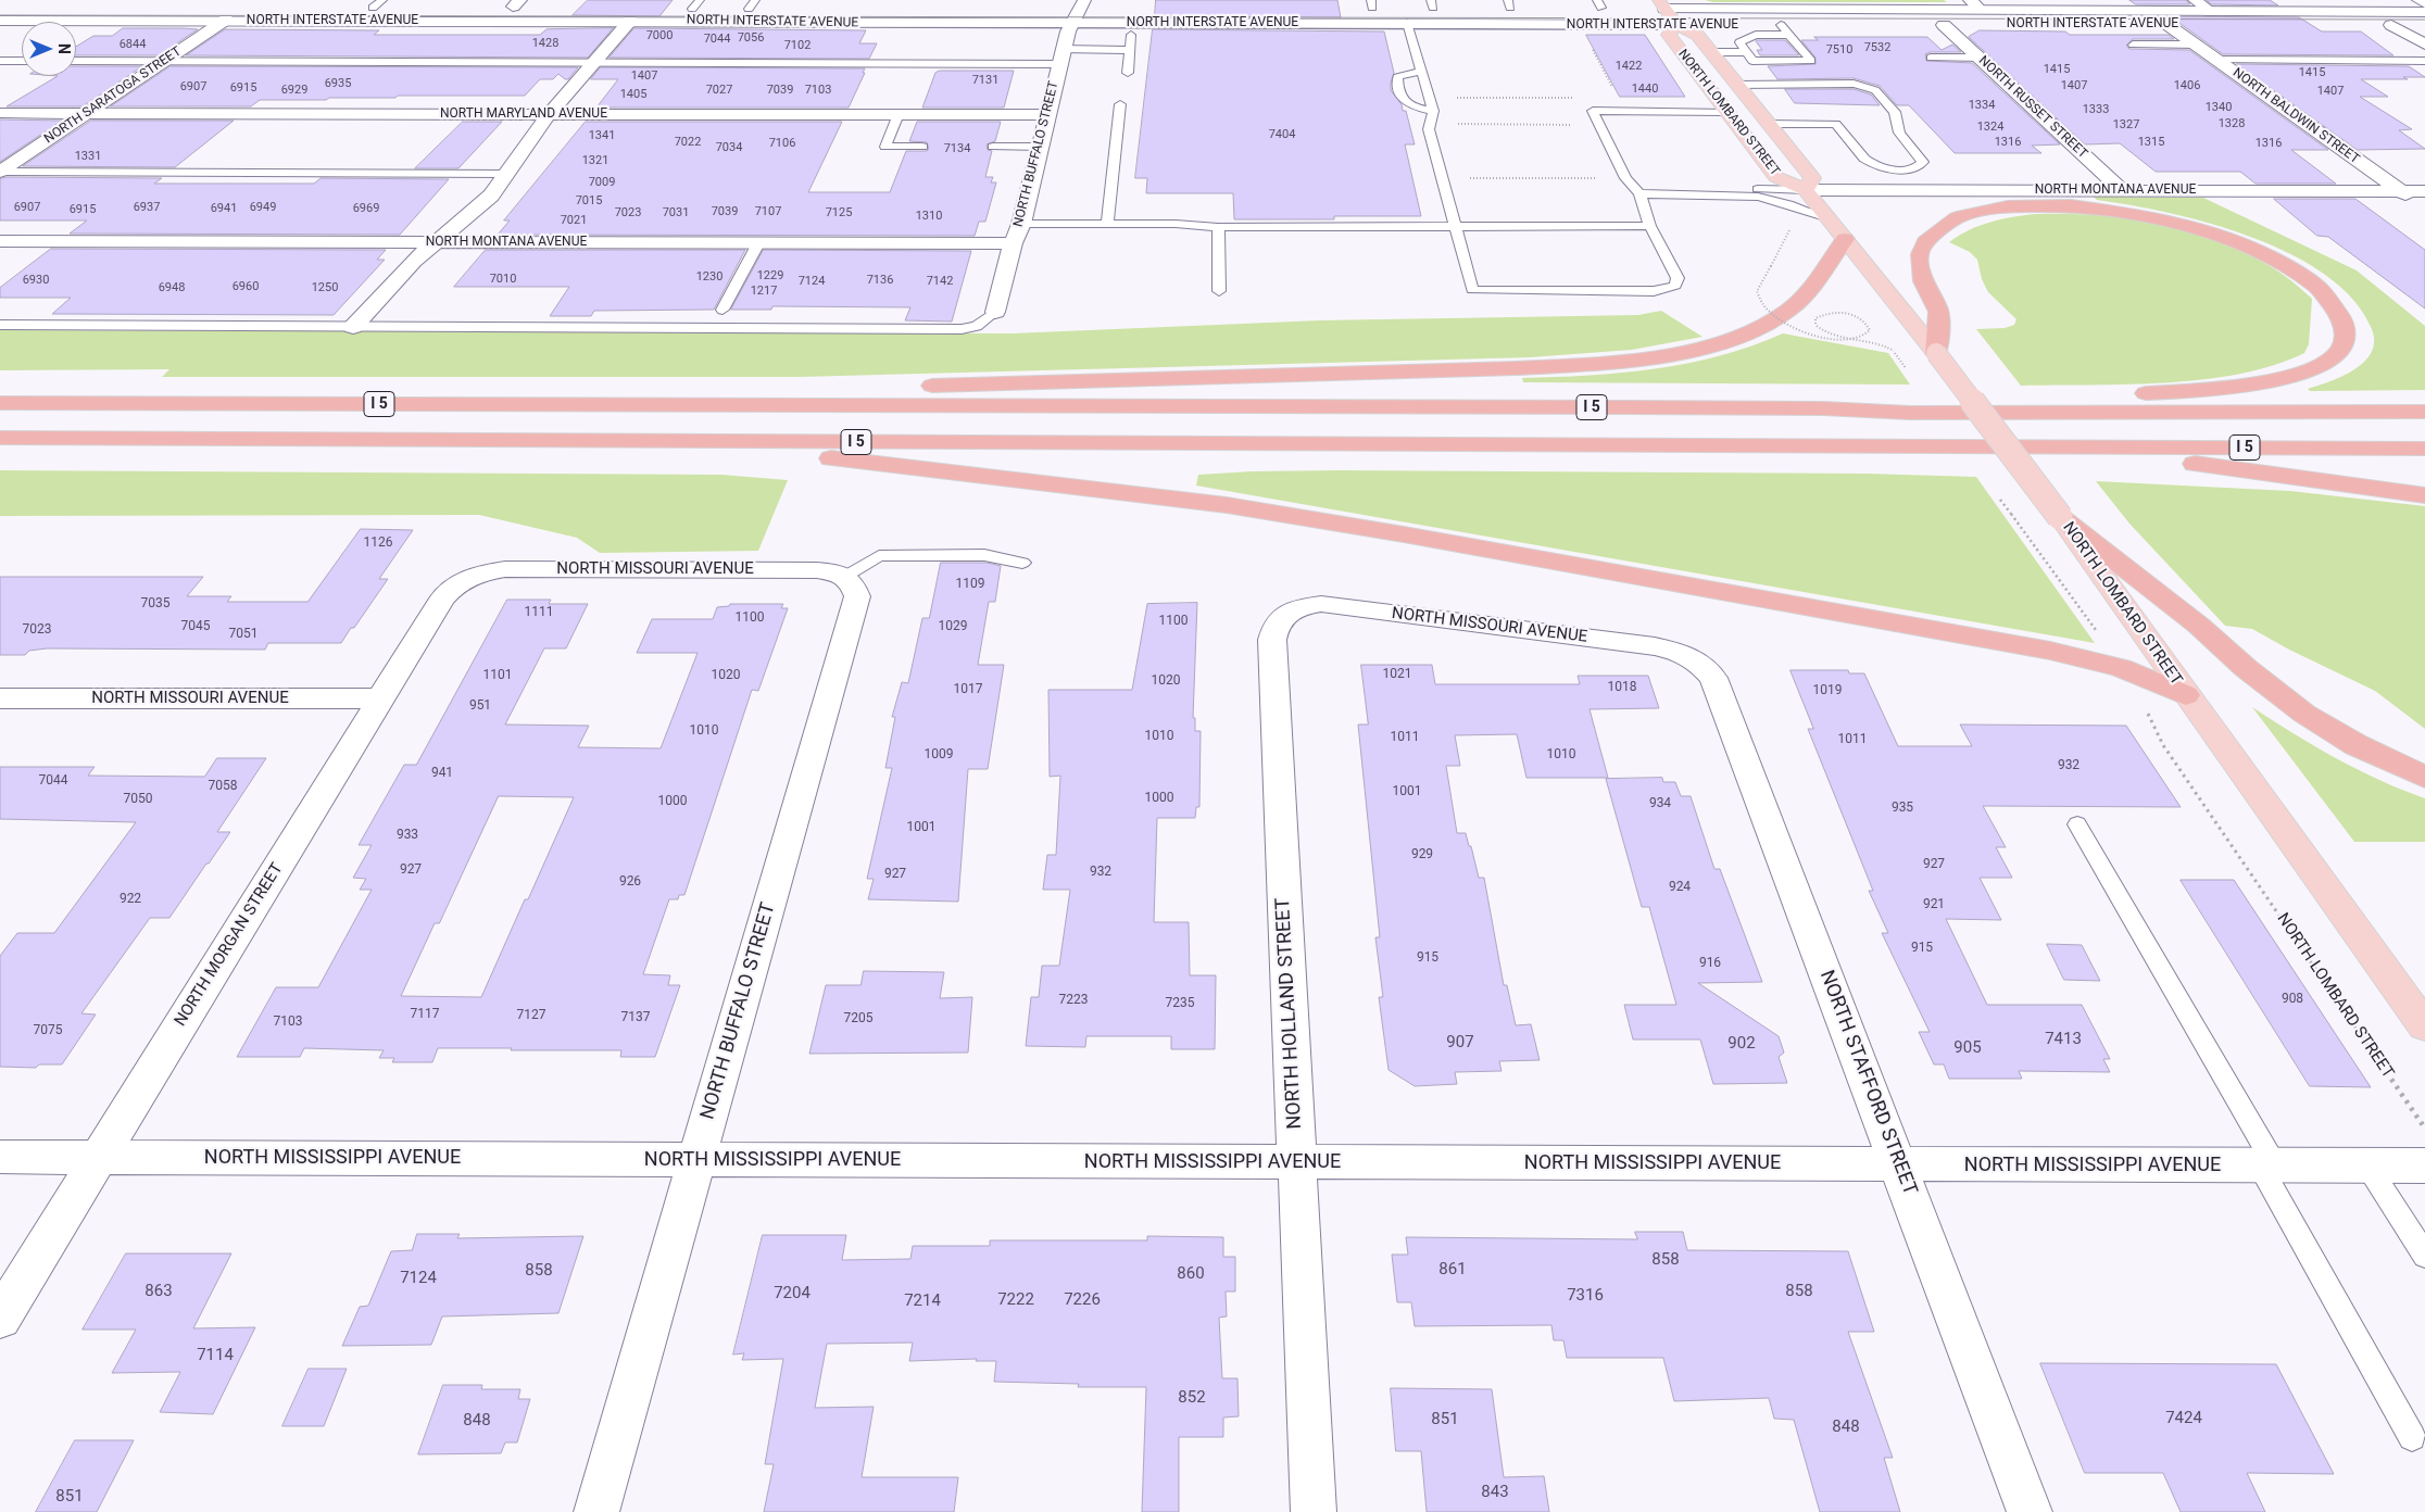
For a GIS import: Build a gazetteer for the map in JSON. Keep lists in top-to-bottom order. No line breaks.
{"streets":{"highway":["I 5"],"main road":["NORTH LOMBARD STREET"],"street":["NORTH INTERSTATE AVENUE","NORTH SARATOGA STREET","NORTH RUSSET STREET","NORTH MARYLAND AVENUE","NORTH BALDWIN STREET","NORTH BUFFALO STREET","NORTH MONTANA AVENUE","NORTH MISSOURI AVENUE","NORTH MORGAN STREET","NORTH HOLLAND STREET","NORTH STAFFORD STREET","NORTH MISSISSIPPI AVENUE"]},"crossings":[["NORTH INTERSTATE AVENUE","NORTH SARATOGA STREET"],["NORTH INTERSTATE AVENUE","NORTH LOMBARD STREET"],["NORTH INTERSTATE AVENUE","NORTH BALDWIN STREET"],["NORTH INTERSTATE AVENUE","NORTH BUFFALO STREET"],["NORTH SARATOGA STREET","NORTH MARYLAND AVENUE"],["NORTH RUSSET STREET","NORTH MONTANA AVENUE"],["NORTH LOMBARD STREET","NORTH MONTANA AVENUE"],["NORTH MARYLAND AVENUE","NORTH BUFFALO STREET"],["NORTH BALDWIN STREET","NORTH MONTANA AVENUE"],["NORTH BUFFALO STREET","NORTH MONTANA AVENUE"],["NORTH BUFFALO STREET","NORTH MISSOURI AVENUE"],["NORTH BUFFALO STREET","NORTH MISSISSIPPI AVENUE"],["NORTH MISSOURI AVENUE","NORTH MORGAN STREET"],["NORTH MISSOURI AVENUE","NORTH HOLLAND STREET"],["NORTH MISSOURI AVENUE","NORTH STAFFORD STREET"],["NORTH MORGAN STREET","NORTH MISSISSIPPI AVENUE"],["NORTH HOLLAND STREET","NORTH MISSISSIPPI AVENUE"],["NORTH STAFFORD STREET","NORTH MISSISSIPPI AVENUE"]],"house_numbers":["7000","7056","7044","1428","6844","7102","7532","7510","1422","1415","1415","1407","7131","6935","1407","1406","6907","6915","1440","6929","7027","7039","7103","1407","1405","1334","1340","1333","1328","1327","1324","7404","1341","7022","1316","1315","7106","1316","7034","7134","1331","1321","7009","7015","6907","6937","6949","6941","6969","6915","7039","7107","7023","7031","7125","1310","7021","1229","1230","7010","6930","7136","7124","7142","6960","6948","1250","1217","1126","1109","7035","1111","1100","1100","7045","1029","7023","7051","1021","1101","1020","1020","1018","1017","1019","951","1010","1010","1011","1011","1009","1010","932","941","7044","7058","1001","1000","7050","1000","934","935","1001","933","929","927","927","932","927","926","924","922","921","915","915","916","908","7223","7235","7117","7127","7137","7205","7103","7075","7413","907","902","905","858","861","858","860","7124","863","858","7204","7316","7222","7226","7214","7114","852","7424","851","848","848","843","851"],"north":"right"}
